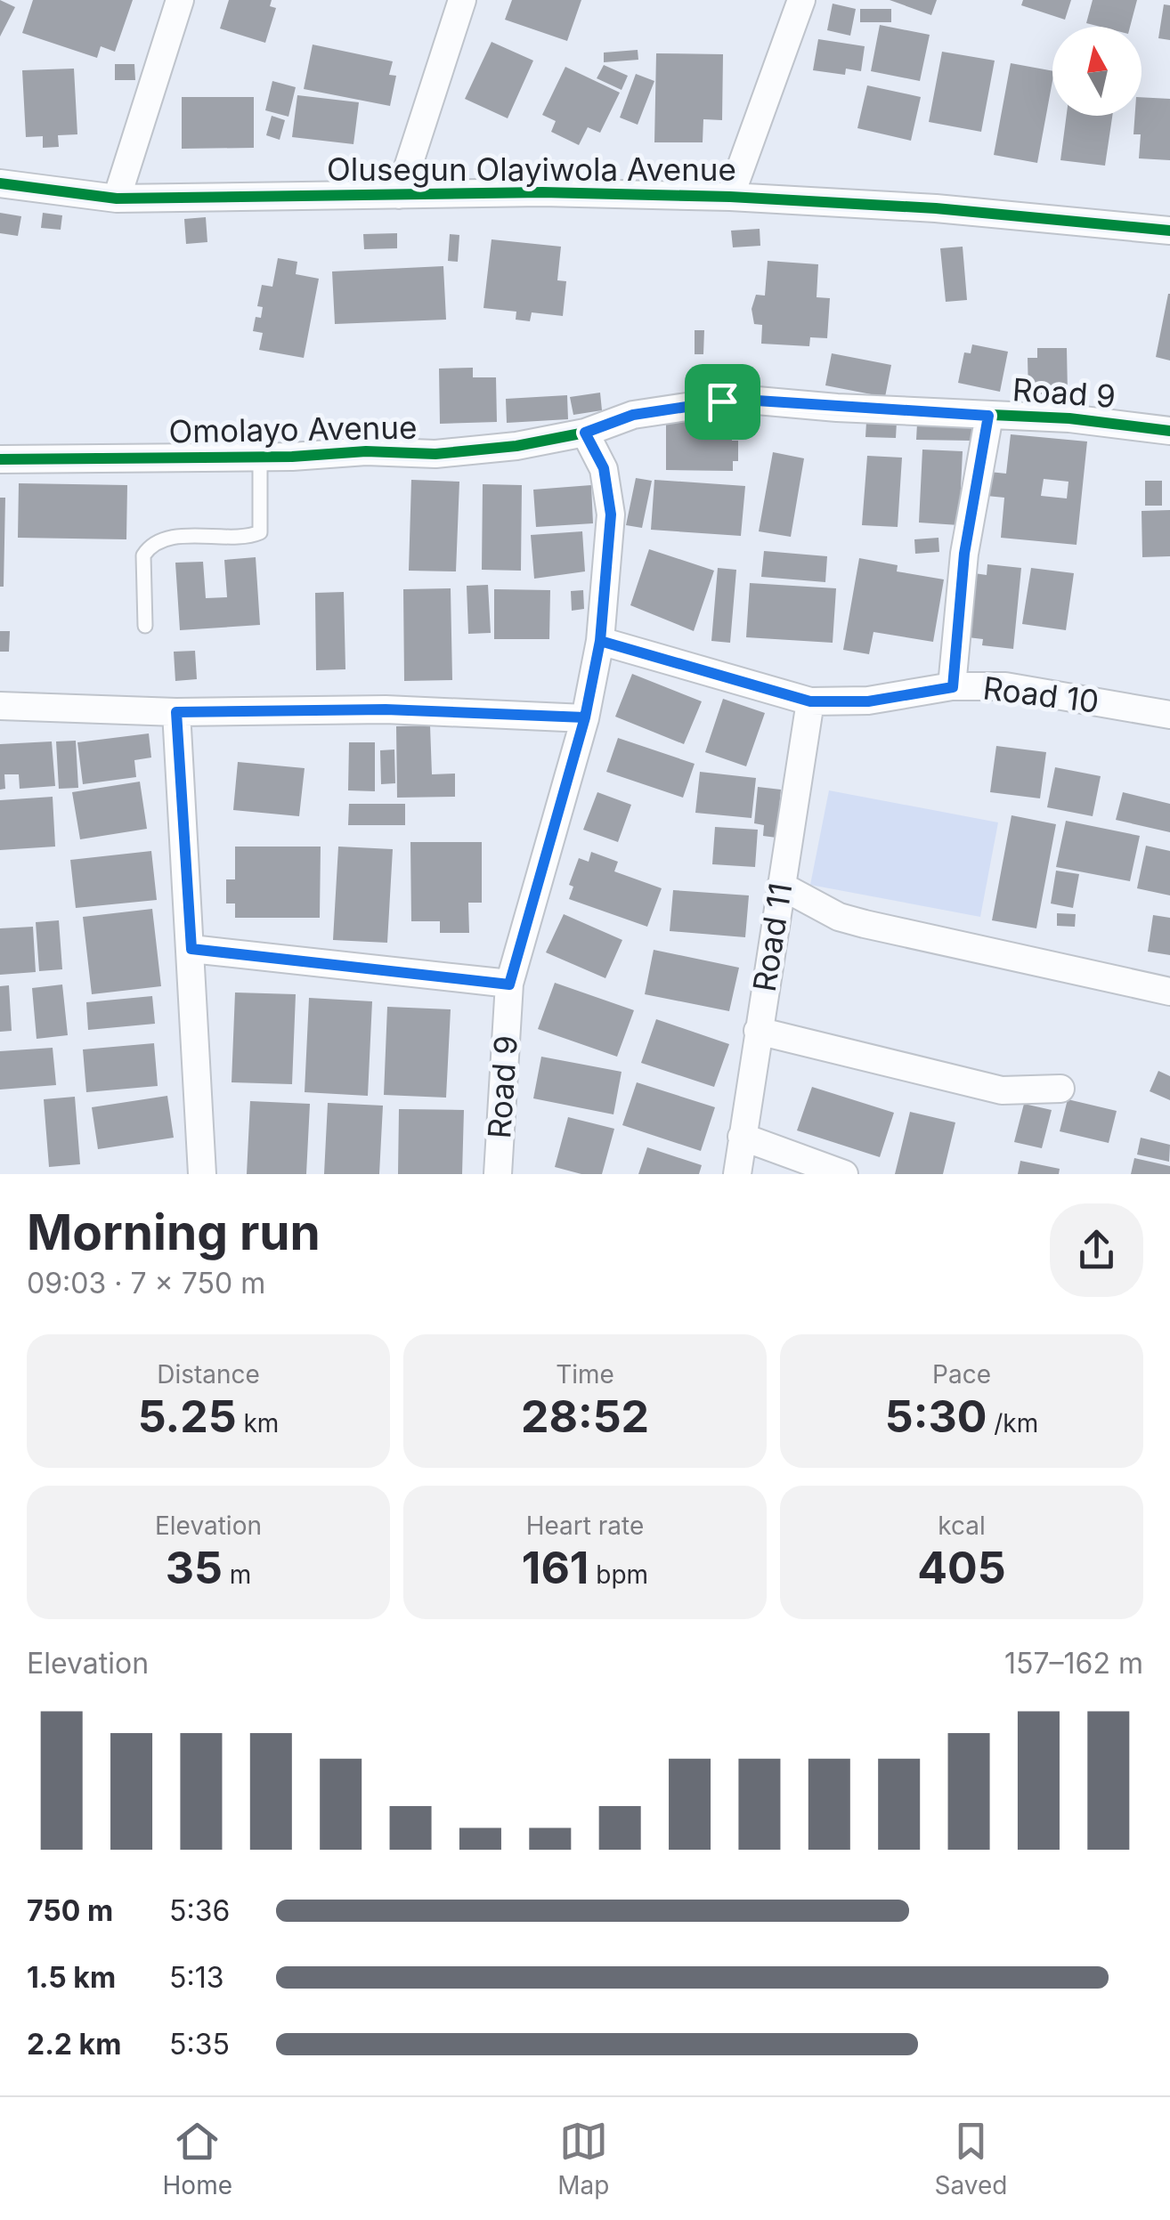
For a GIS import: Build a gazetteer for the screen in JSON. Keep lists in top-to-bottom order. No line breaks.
{"streets":{"street":["Olusegun Olayiwola Avenue","Road 9","Omolayo Avenue","Road 10","Road 11"]},"crossings":[["Road 9","Omolayo Avenue"],["Road 9","Road 10"],["Road 10","Road 11"]],"north":"top","page":{"heading":["Morning run","09:03 · 7 × 750 m"],"stats":[["Distance","5.25 km"],["Time","28:52"],["Pace","5:30 /km"],["Elevation","35 m"],["Heart rate","161 bpm"],["kcal","405"]],"chart":["Elevation","157–162 m"],"list":[{"name":"750 m","note":"5:36"},{"name":"1.5 km","note":"5:13"},{"name":"2.2 km","note":"5:35"}],"tabs":["Home","Map","Saved"]}}
